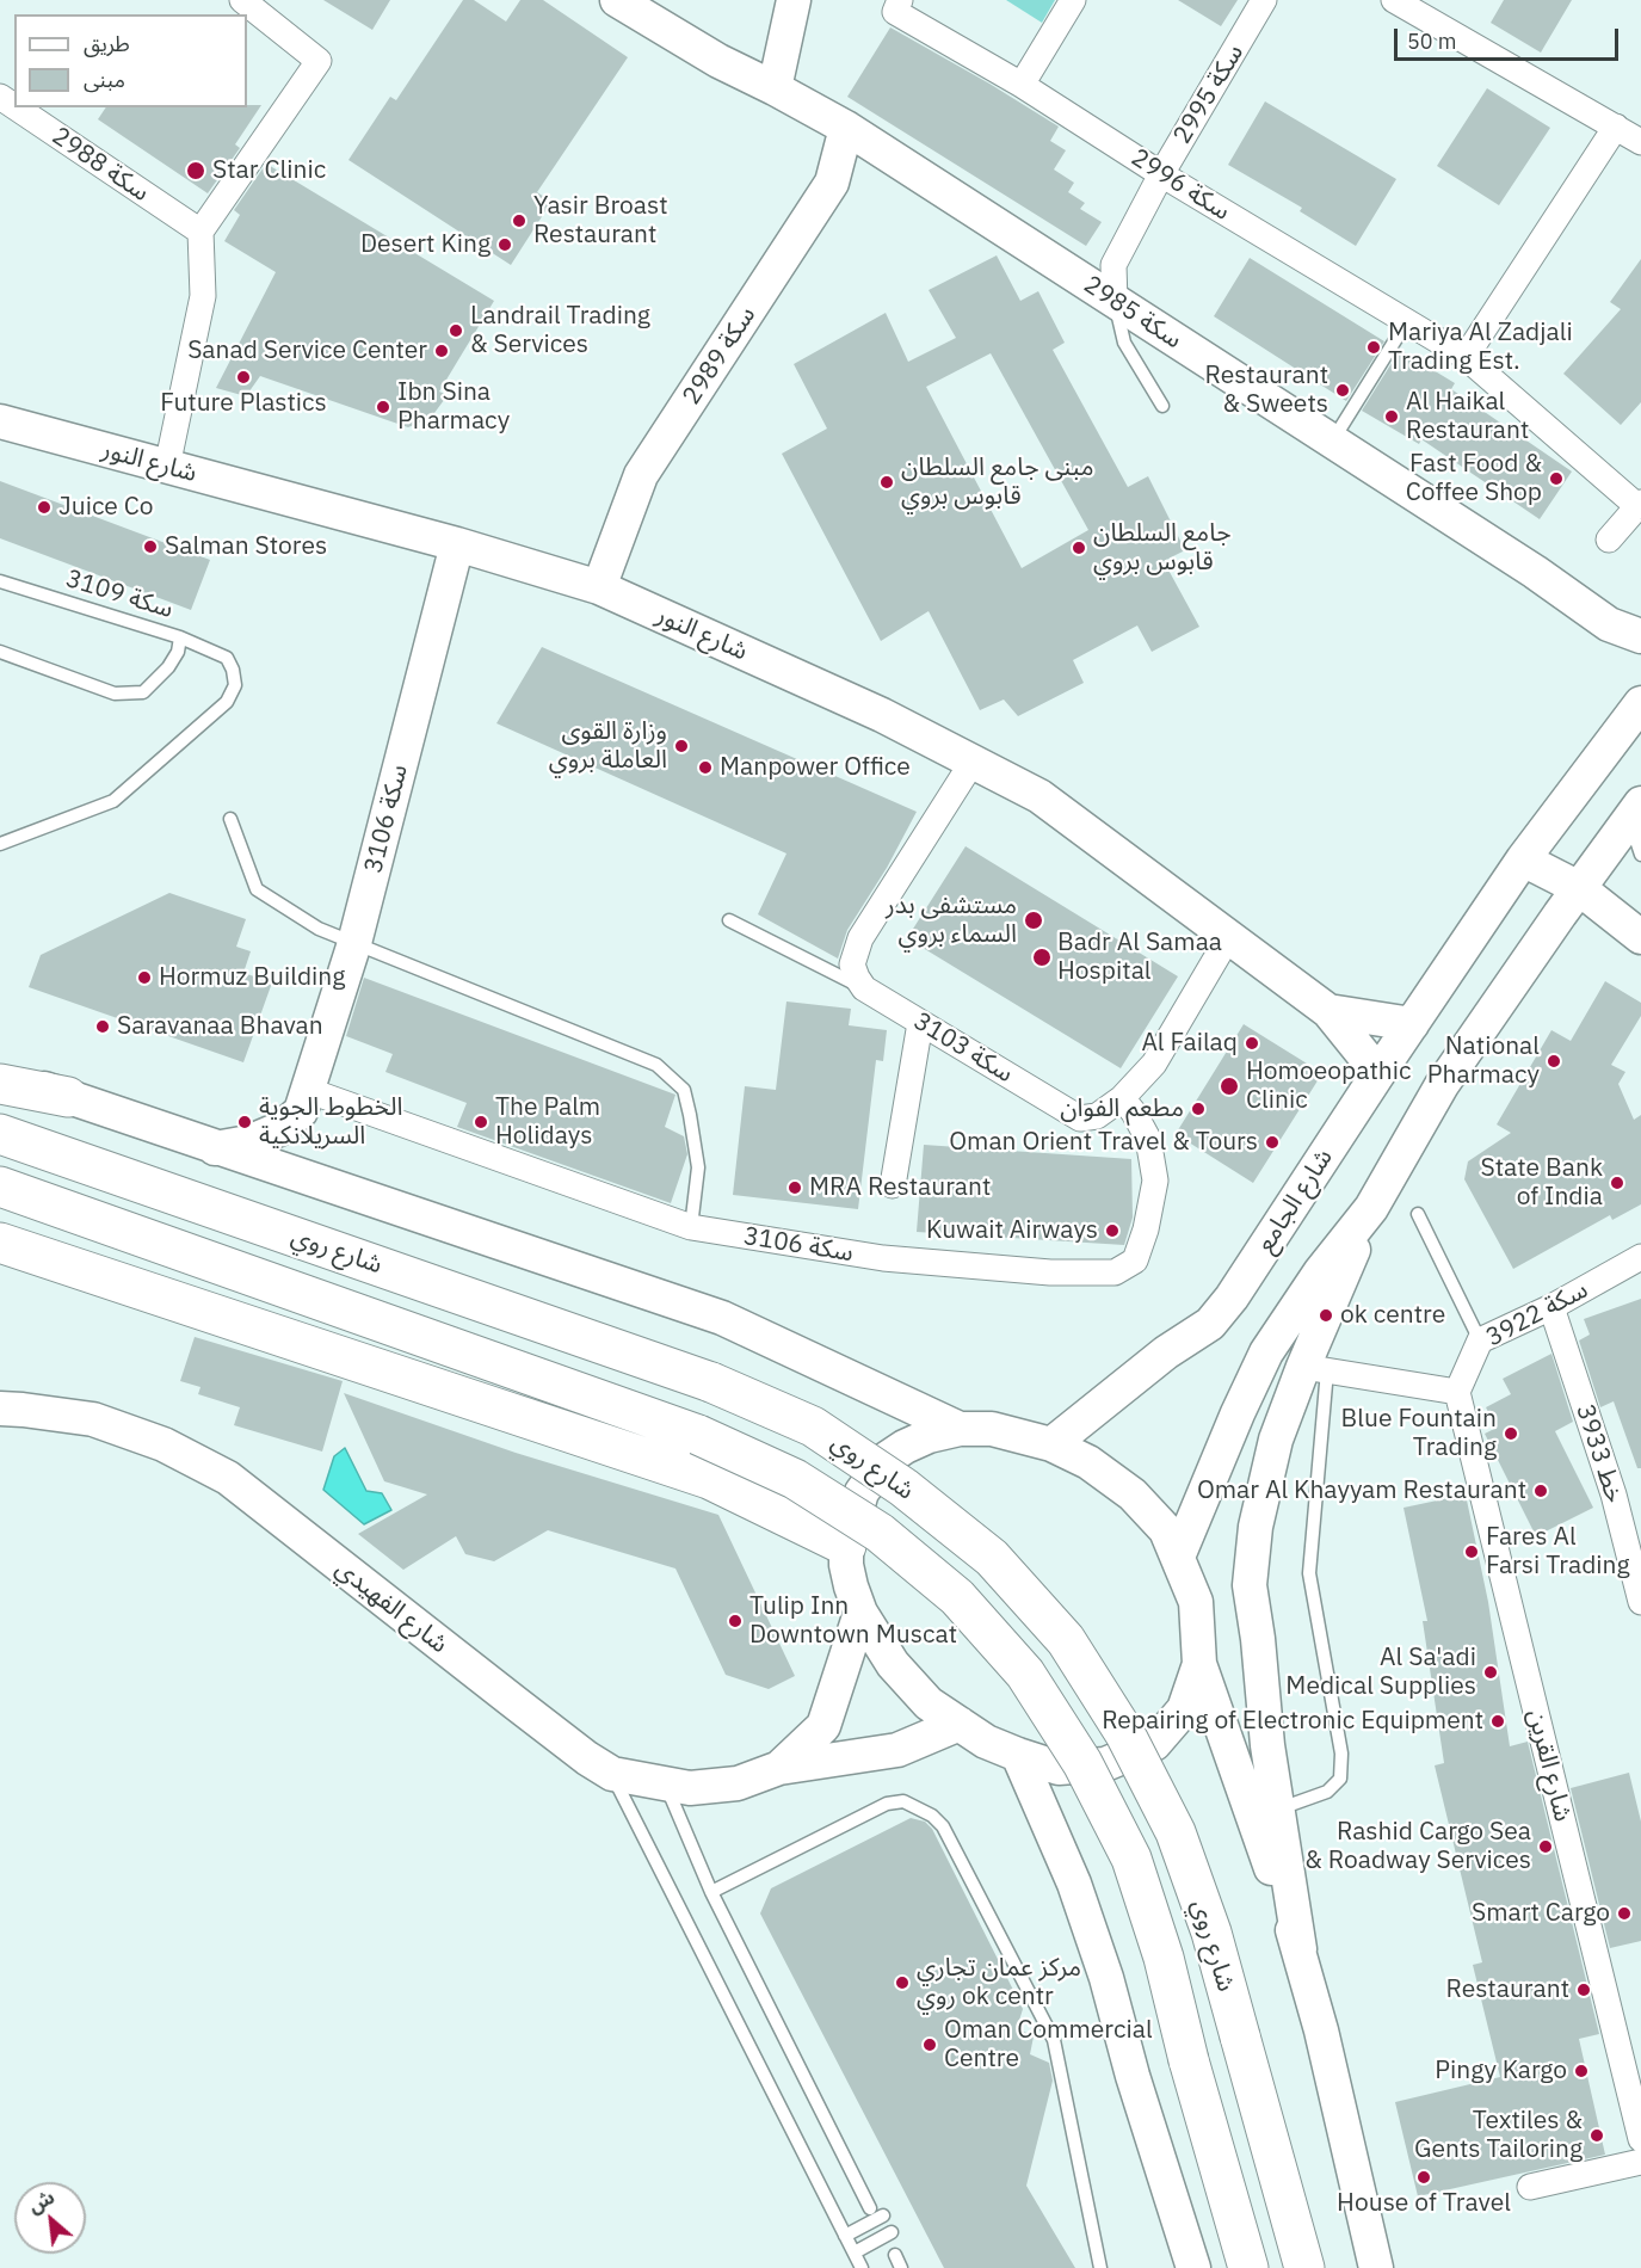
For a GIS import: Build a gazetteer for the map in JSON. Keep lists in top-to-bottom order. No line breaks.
{"streets":{"main road":["سكة 2985","سكة 2989","شارع النور","سكة 3106","شارع الجامع","شارع روي","شارع الفهيدي"],"street":["سكة 2995","سكة 2988","سكة 2996","سكة 3103","سكة 3922","3933 خط","شارع القرين"],"lane":["سكة 3109"]},"crossings":[["سكة 2995","سكة 2996"],["سكة 2995","سكة 2985"],["سكة 2985","سكة 2989"],["سكة 2989","شارع النور"],["شارع النور","سكة 3106"],["شارع النور","سكة 3103"],["شارع النور","شارع الجامع"],["سكة 3106","سكة 3103"],["سكة 3922","3933 خط"],["سكة 3922","شارع القرين"]],"places":["Star Clinic","Yasir Broast Restaurant","Desert King","Landrail Trading & Services","Mariya Al Zadjali Trading Est.","Sanad Service Center","Future Plastics","Restaurant & Sweets","Ibn Sina Pharmacy","Al Haikal Restaurant","Fast Food & Coffee Shop","مبنى جامع السلطان قابوس بروي","Juice Co","Salman Stores","جامع السلطان قابوس بروي","وزارة القوى العاملة بروي","Manpower Office","مستشفى بدر السماء بروي","Badr Al Samaa Hospital","Hormuz Building","Saravanaa Bhavan","Al Failaq","National Pharmacy","Homoeopathic Clinic","مطعم الفوان","الخطوط الجوية السريلانكية","The Palm Holidays","Oman Orient Travel & Tours","State Bank of India","MRA Restaurant","Kuwait Airways","ok centre","Blue Fountain Trading","Omar Al Khayyam Restaurant","Fares Al Farsi Trading","Tulip Inn Downtown Muscat","Al Sa'adi Medical Supplies","Repairing of Electronic Equipment","Rashid Cargo Sea & Roadway Services","Smart Cargo","مركز عمان تجاري روي ok centr","Restaurant","Oman Commercial Centre","Pingy Kargo","Textiles & Gents Tailoring","House of Travel"],"legend":["طريق","مبنى"],"scale_bar":"50 m","north":"top left"}
